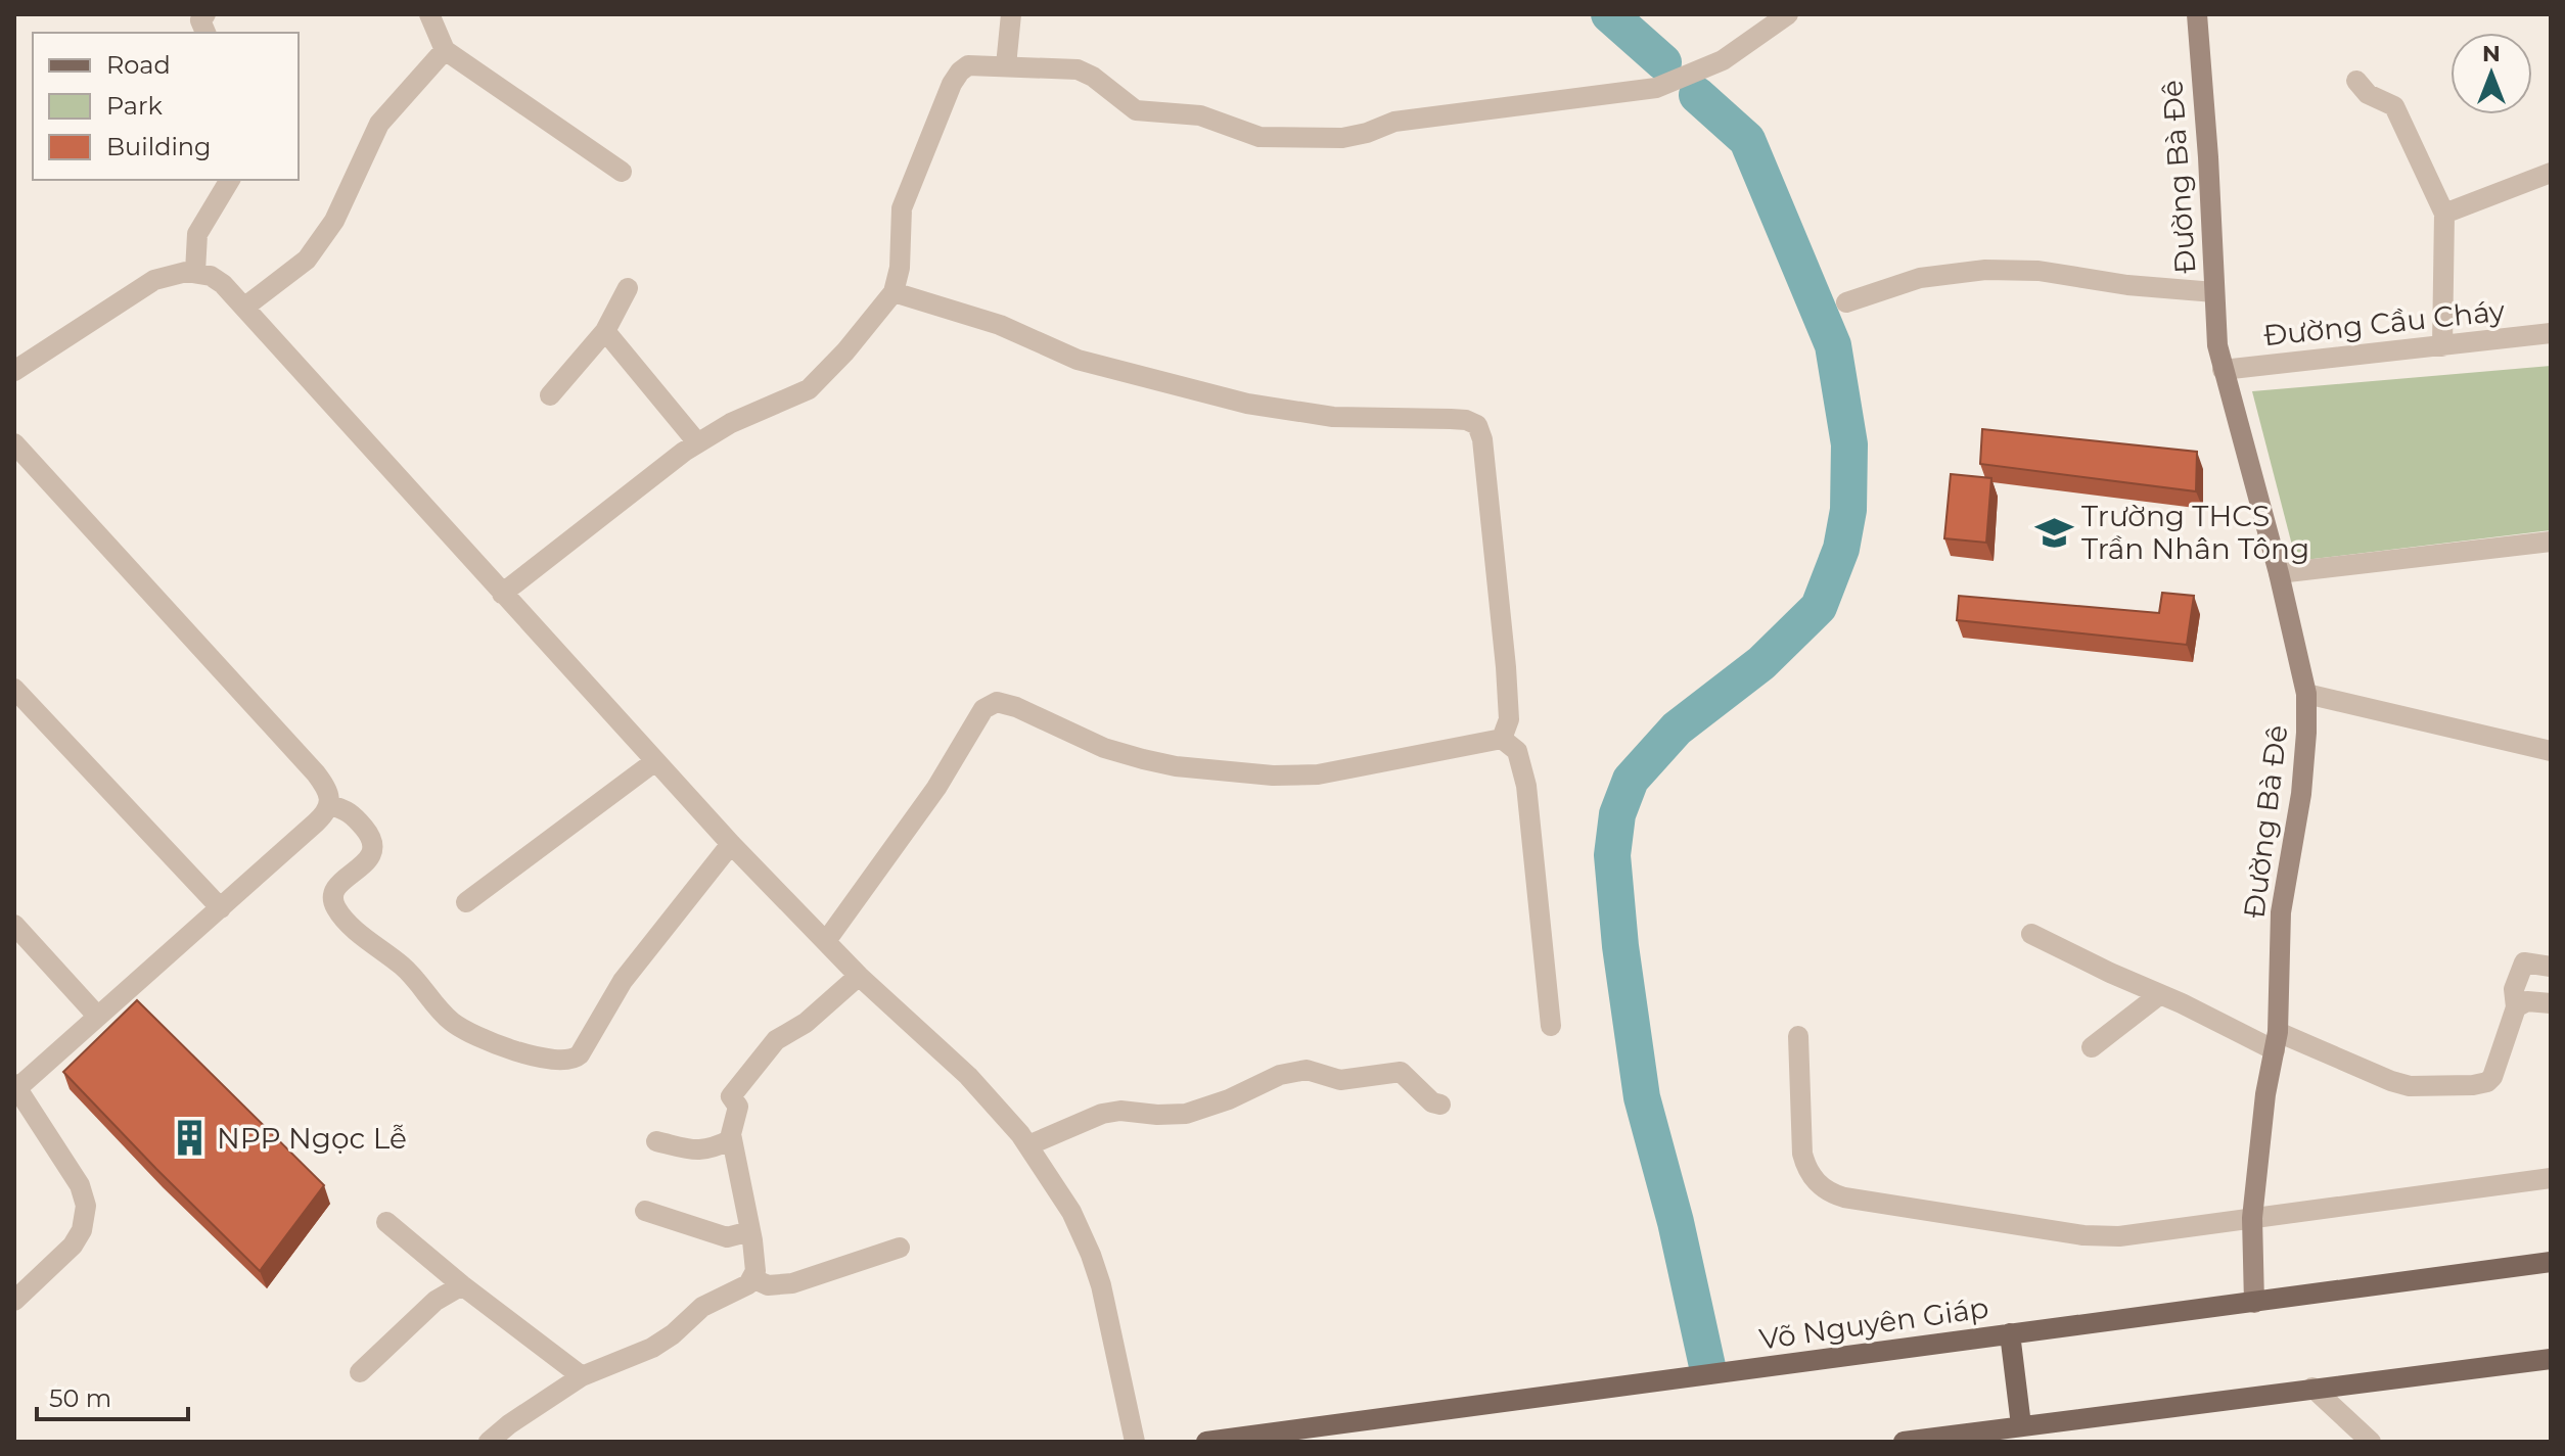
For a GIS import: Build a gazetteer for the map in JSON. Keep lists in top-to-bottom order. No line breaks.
{"streets":{"main road":["Võ Nguyên Giáp"],"street":["Đường Bà Đê","Đường Cầu Cháy"]},"crossings":[["Đường Bà Đê","Đường Cầu Cháy"],["Đường Bà Đê","Võ Nguyên Giáp"]],"places":{"school or university":["Trường THCS Trần Nhân Tông"],"building":["NPP Ngọc Lễ"]},"legend":["Road","Park","Building"],"scale_bar":"50 m","north":"top"}
